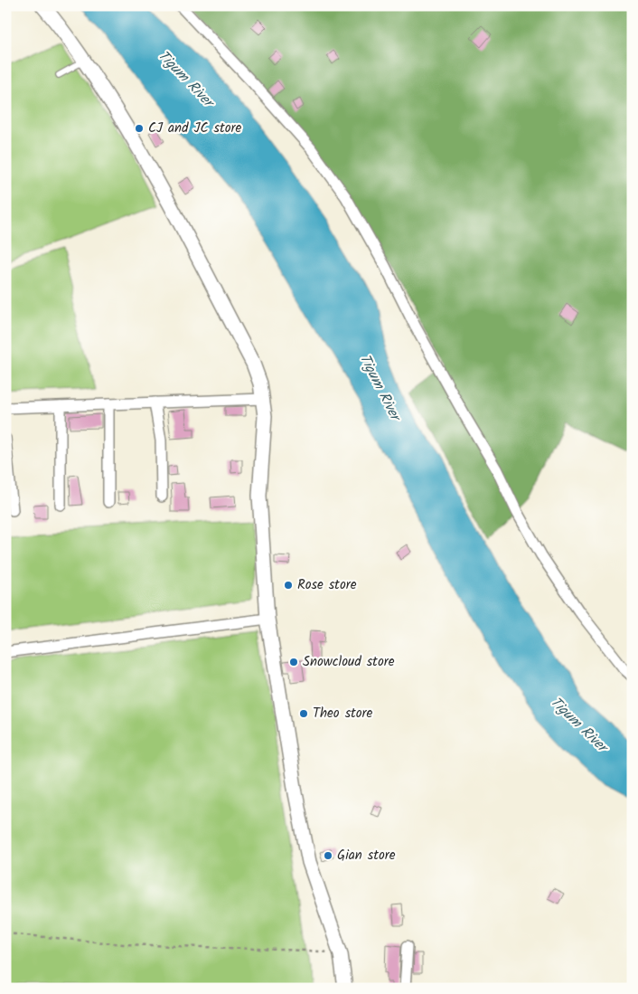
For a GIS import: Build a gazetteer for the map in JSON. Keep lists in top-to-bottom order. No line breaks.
{"water":["Tigum River"],"places":["CJ and JC store","Rose store","Snowcloud store","Theo store","Gian store"]}
